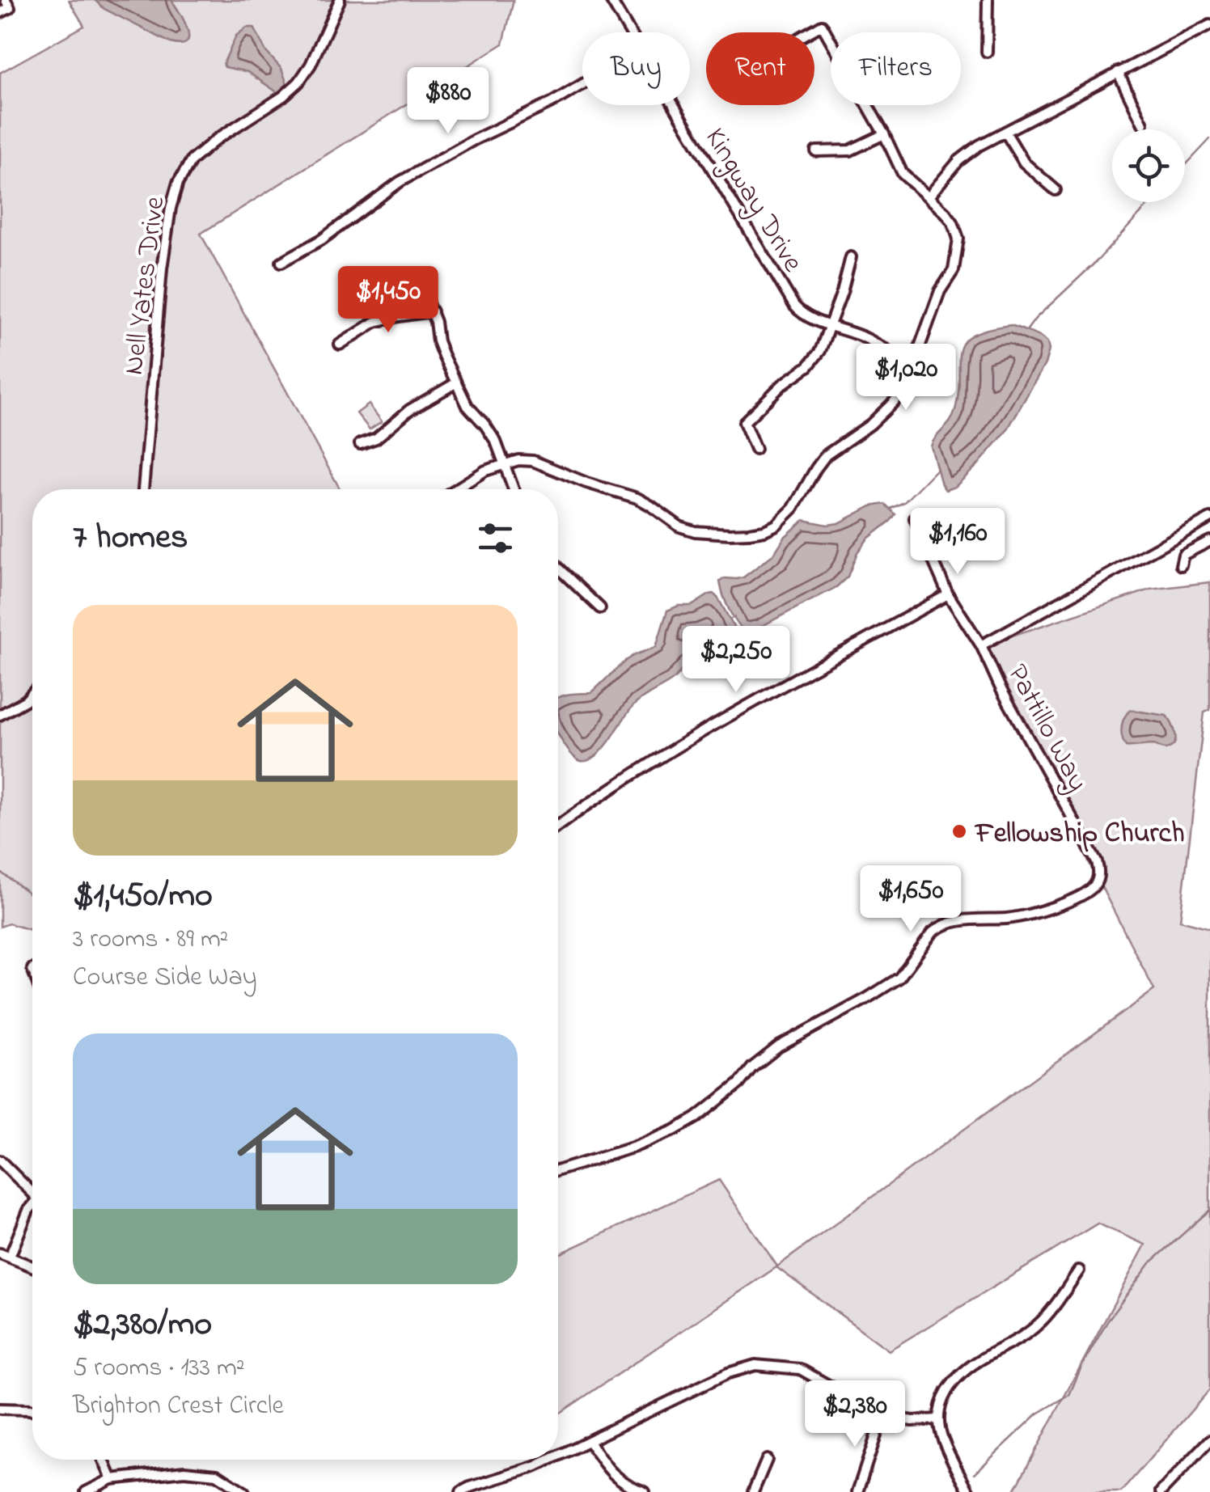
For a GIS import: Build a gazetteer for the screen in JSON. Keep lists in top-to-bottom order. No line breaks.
{"streets":{"street":["Kingway Drive","Nell Yates Drive","Pattillo Way"]},"places":["Fellowship Church"],"page":{"chip":["Buy","Rent","Filters"],"price":["$880","$1,450","$1,020","$1,160","$2,250","$1,650","$2,380"],"heading":"7 homes","list":[{"name":"$1,450/mo","note":"3 rooms · 89 m² · Course Side Way"},{"name":"$2,380/mo","note":"5 rooms · 133 m² · Brighton Crest Circle"}]}}
